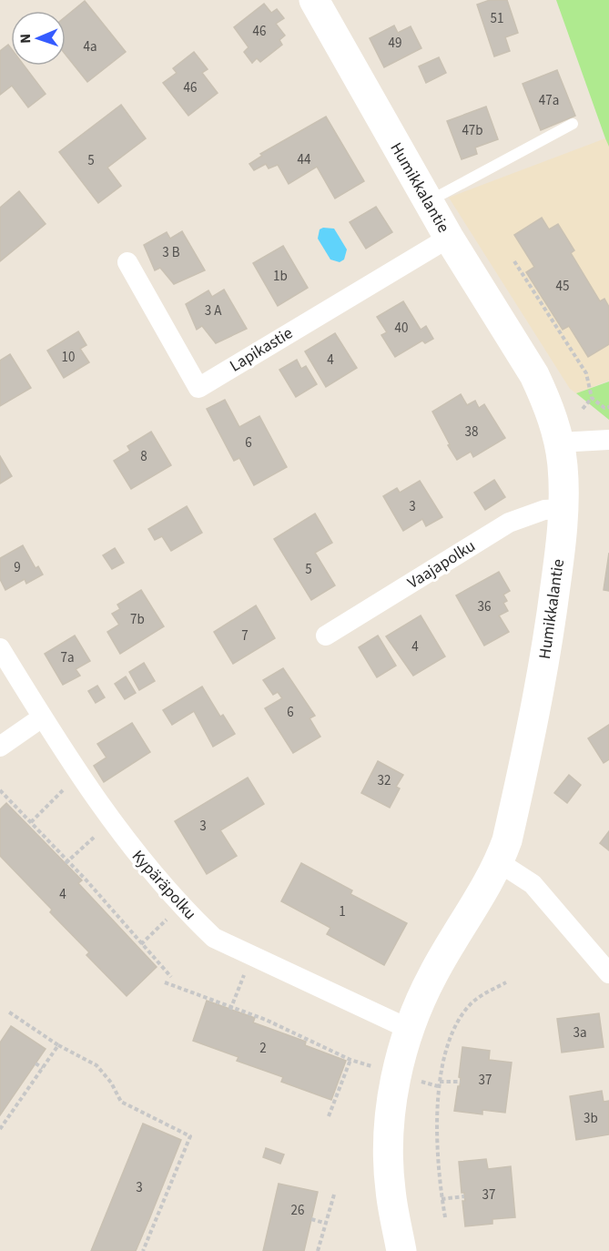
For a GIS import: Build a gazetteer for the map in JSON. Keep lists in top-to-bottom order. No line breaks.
{"streets":{"street":["Humikkalantie","Lapikastie","Vaajapolku","Kypäräpolku"]},"crossings":[["Humikkalantie","Lapikastie"],["Humikkalantie","Vaajapolku"],["Humikkalantie","Kypäräpolku"]],"house_numbers":["51","46","49","4a","46","47a","47b","44","5","3 B","1b","45","3 A","40","10","4","38","6","8","3","9","5","36","7b","7","4","7a","6","32","3","4","1","3a","2","37","3b","3","37","26"],"north":"left"}
